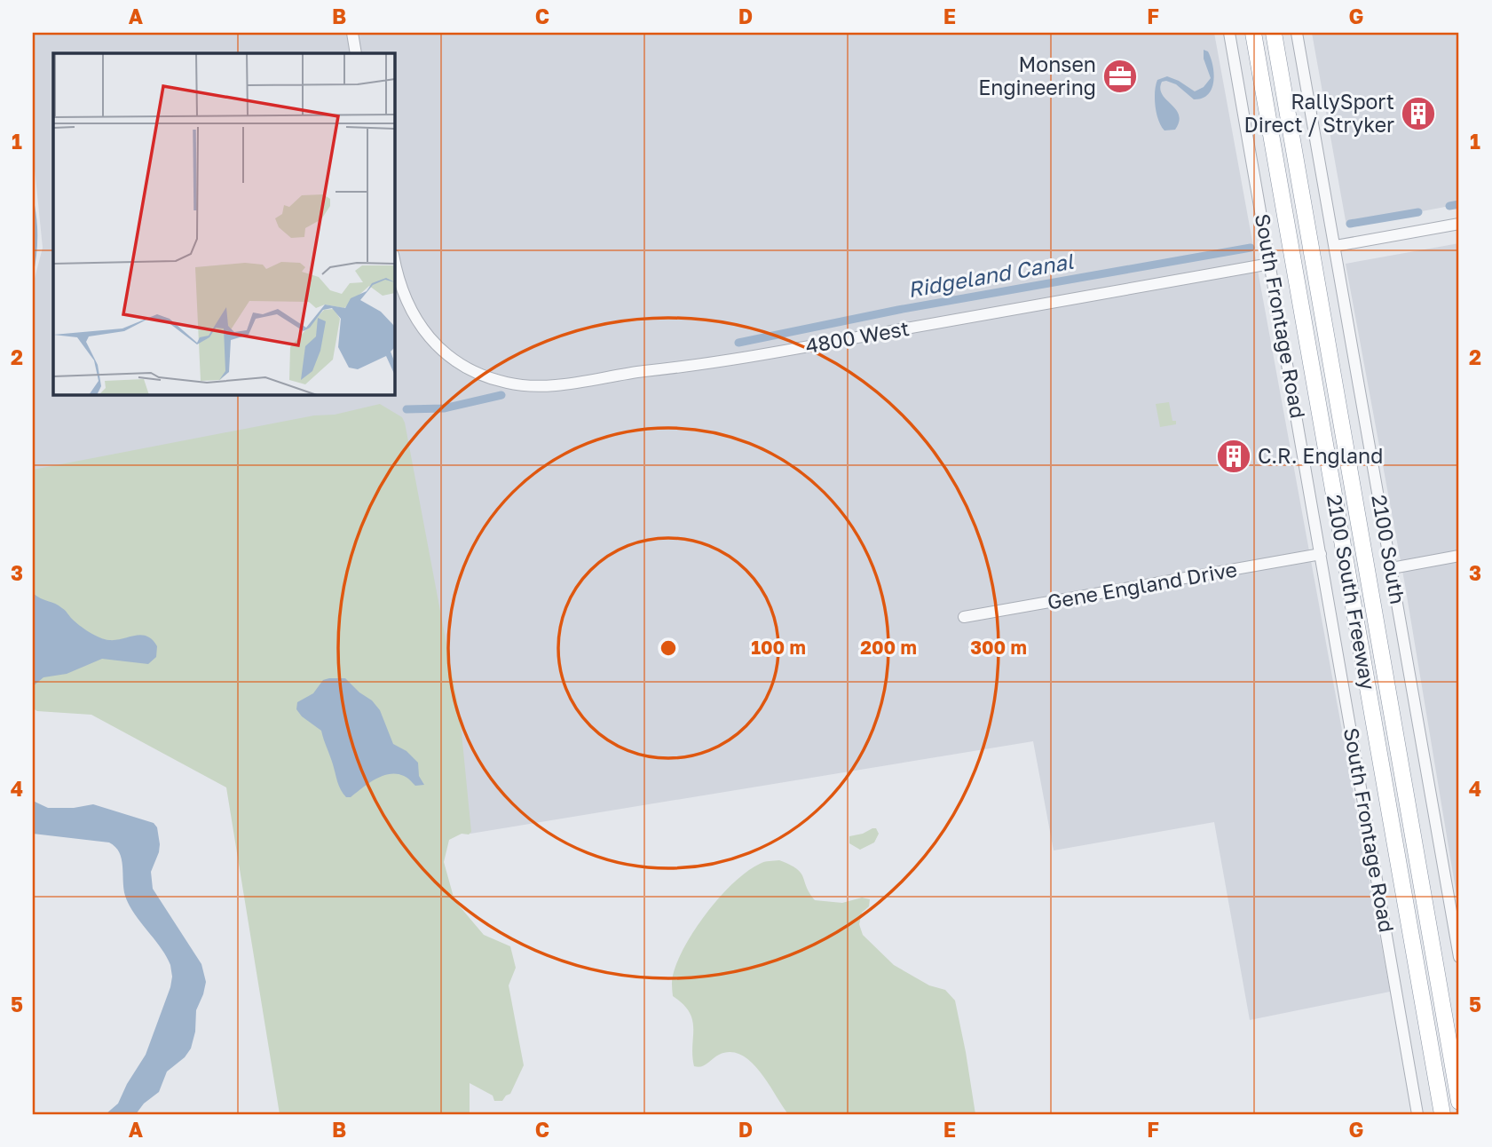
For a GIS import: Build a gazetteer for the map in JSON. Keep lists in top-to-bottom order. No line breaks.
{"streets":{"highway":["2100 South Freeway"],"street":["South Frontage Road","4800 West","2100 South","Gene England Drive"]},"crossings":[["South Frontage Road","4800 West"],["South Frontage Road","Gene England Drive"]],"water":["Ridgeland Canal"],"places":{"office":["Monsen Engineering"],"building":["RallySport Direct / Stryker","C.R. England"]},"grid":{"columns":["A","B","C","D","E","F","G"],"rows":["1","2","3","4","5"]},"rings":["100 m","200 m","300 m"]}
